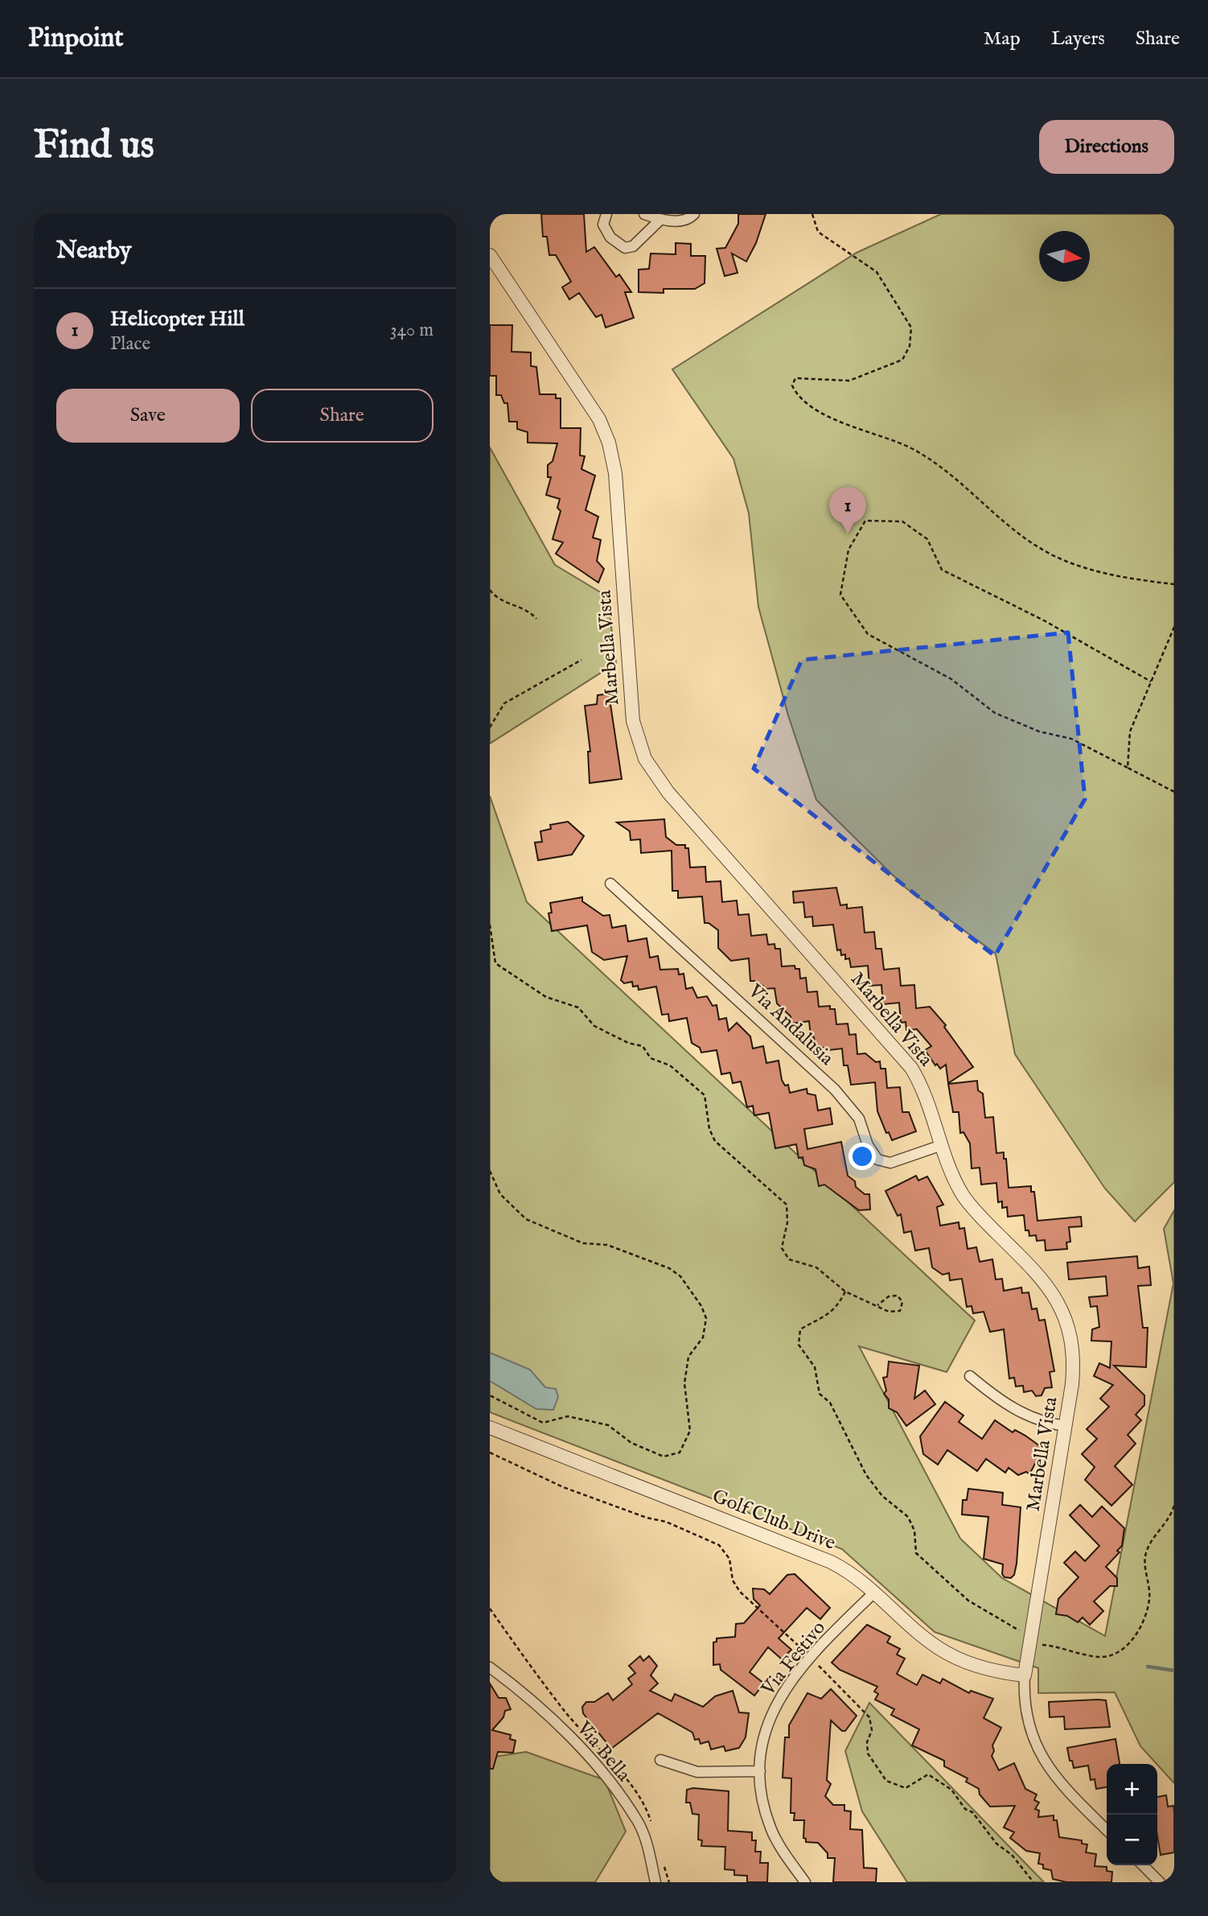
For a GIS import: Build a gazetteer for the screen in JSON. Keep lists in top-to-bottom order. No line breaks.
{"streets":{"street":["Marbella Vista","Via Andalusia","Golf Club Drive","Via Festivo","Via Bella"]},"crossings":[["Marbella Vista","Via Andalusia"],["Marbella Vista","Golf Club Drive"],["Golf Club Drive","Via Festivo"]],"north":"right","page":{"header":"Pinpoint","nav":["Map","Layers","Share"],"buttons":["Directions",["Save","Share"]],"title":"Find us","heading":"Nearby","list":[{"mark":"1","name":"Helicopter Hill","note":"Place","value":"340 m"}],"pins":"1","map_buttons":["+","−"]}}
